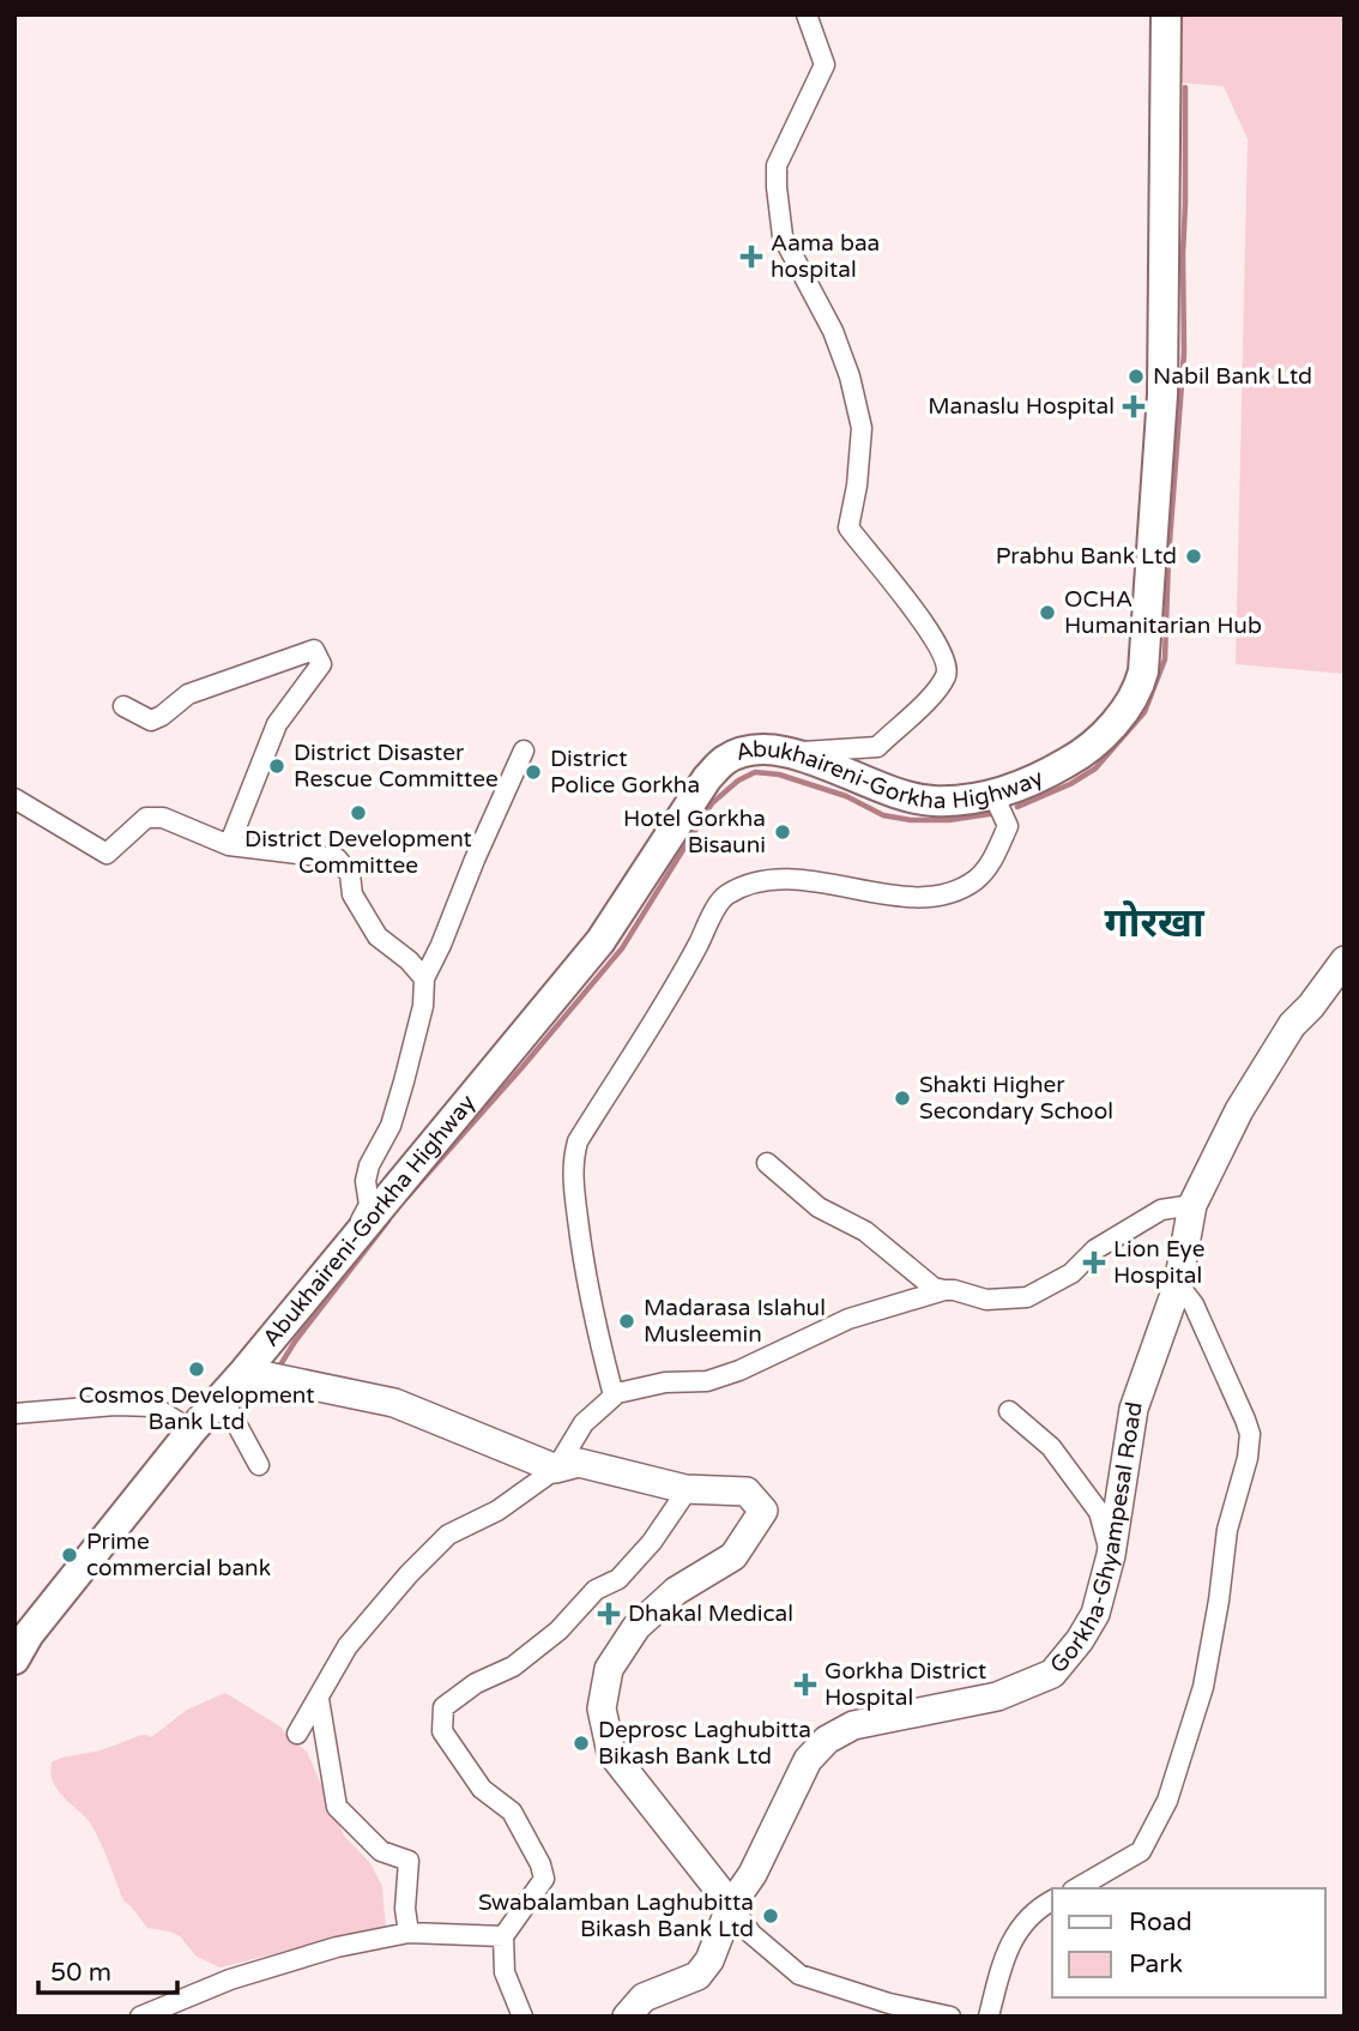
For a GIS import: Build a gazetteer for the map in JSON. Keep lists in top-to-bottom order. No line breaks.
{"streets":{"main road":["Abukhaireni-Gorkha Highway"],"street":["Gorkha-Ghyampesal Road"]},"districts":["गोरखा"],"places":{"health":["Aama baa hospital","Manaslu Hospital","Lion Eye Hospital","Dhakal Medical","Gorkha District Hospital"],"other":["Nabil Bank Ltd","Prabhu Bank Ltd","OCHA Humanitarian Hub","District Disaster Rescue Committee","District Police Gorkha","District Development Committee","Hotel Gorkha Bisauni","Shakti Higher Secondary School","Madarasa Islahul Musleemin","Cosmos Development Bank Ltd","Prime commercial bank","Deprosc Laghubitta Bikash Bank Ltd","Swabalamban Laghubitta Bikash Bank Ltd"]},"legend":["Road","Park"],"scale_bar":"50 m"}
